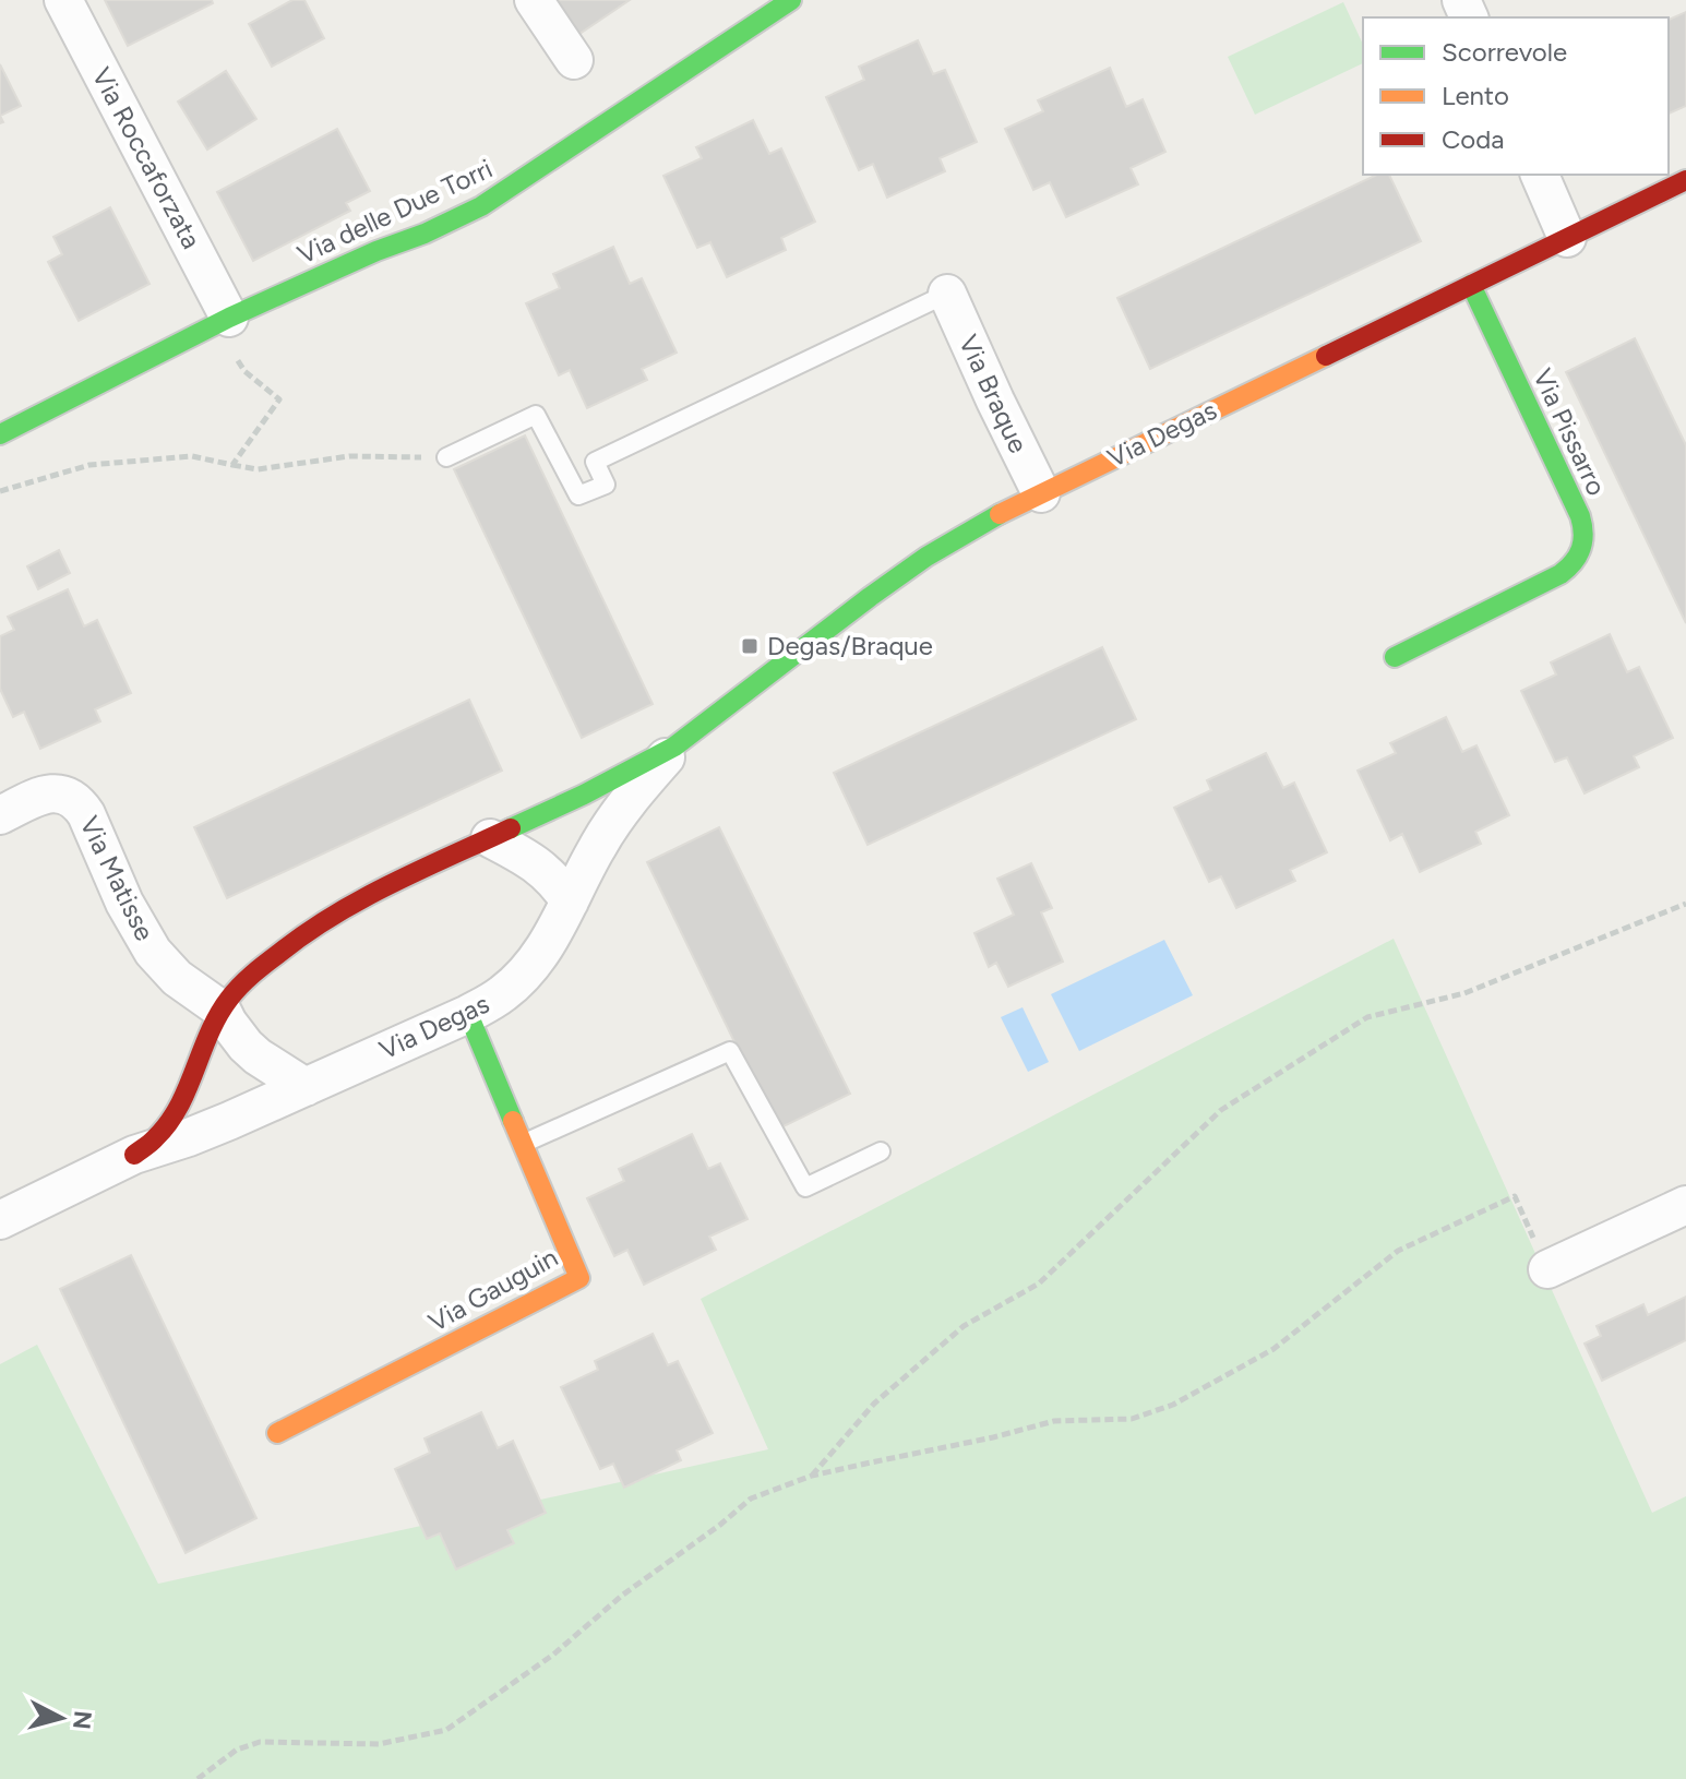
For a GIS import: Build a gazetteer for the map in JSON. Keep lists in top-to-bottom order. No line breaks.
{"streets":{"street":["Via Roccaforzata","Via delle Due Torri","Via Braque","Via Pissarro","Via Degas","Via Matisse","Via Gauguin"]},"crossings":[["Via Roccaforzata","Via delle Due Torri"],["Via Braque","Via Degas"],["Via Pissarro","Via Degas"],["Via Degas","Via Matisse"],["Via Degas","Via Gauguin"]],"places":{"transit":["Degas/Braque"]},"legend":["Scorrevole","Lento","Coda"],"north":"right"}
